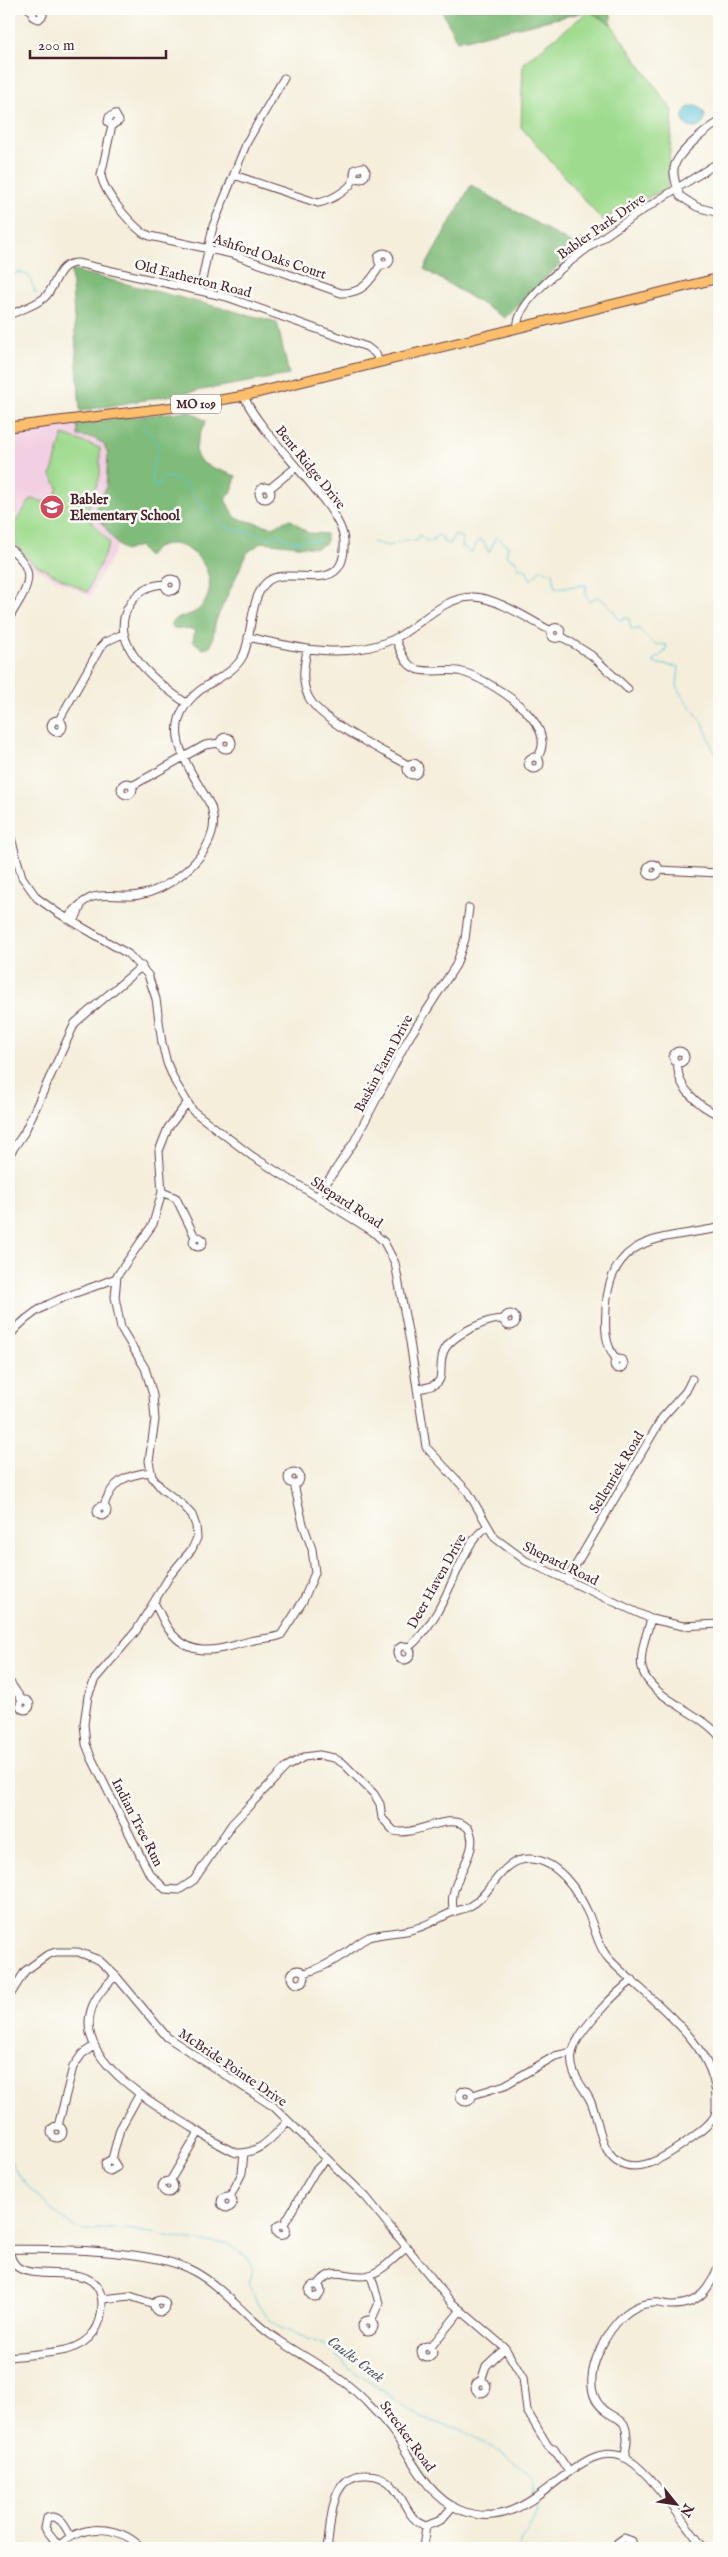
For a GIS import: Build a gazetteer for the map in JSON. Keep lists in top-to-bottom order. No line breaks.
{"streets":{"main road":["MO 109"],"street":["Babler Park Drive","Ashford Oaks Court","Old Eatherton Road","Bent Ridge Drive","Baskin Farm Drive","Shepard Road","Sellenriek Road","Deer Haven Drive","Indian Tree Run","McBride Pointe Drive","Strecker Road"]},"crossings":[["Babler Park Drive","MO 109"],["Old Eatherton Road","MO 109"],["MO 109","Bent Ridge Drive"],["Bent Ridge Drive","Shepard Road"],["Baskin Farm Drive","Shepard Road"],["Shepard Road","Sellenriek Road"],["Shepard Road","Deer Haven Drive"],["McBride Pointe Drive","Strecker Road"]],"water":["Caulks Creek"],"places":{"school or university":["Babler Elementary School"]},"scale_bar":"200 m","north":"bottom right"}
